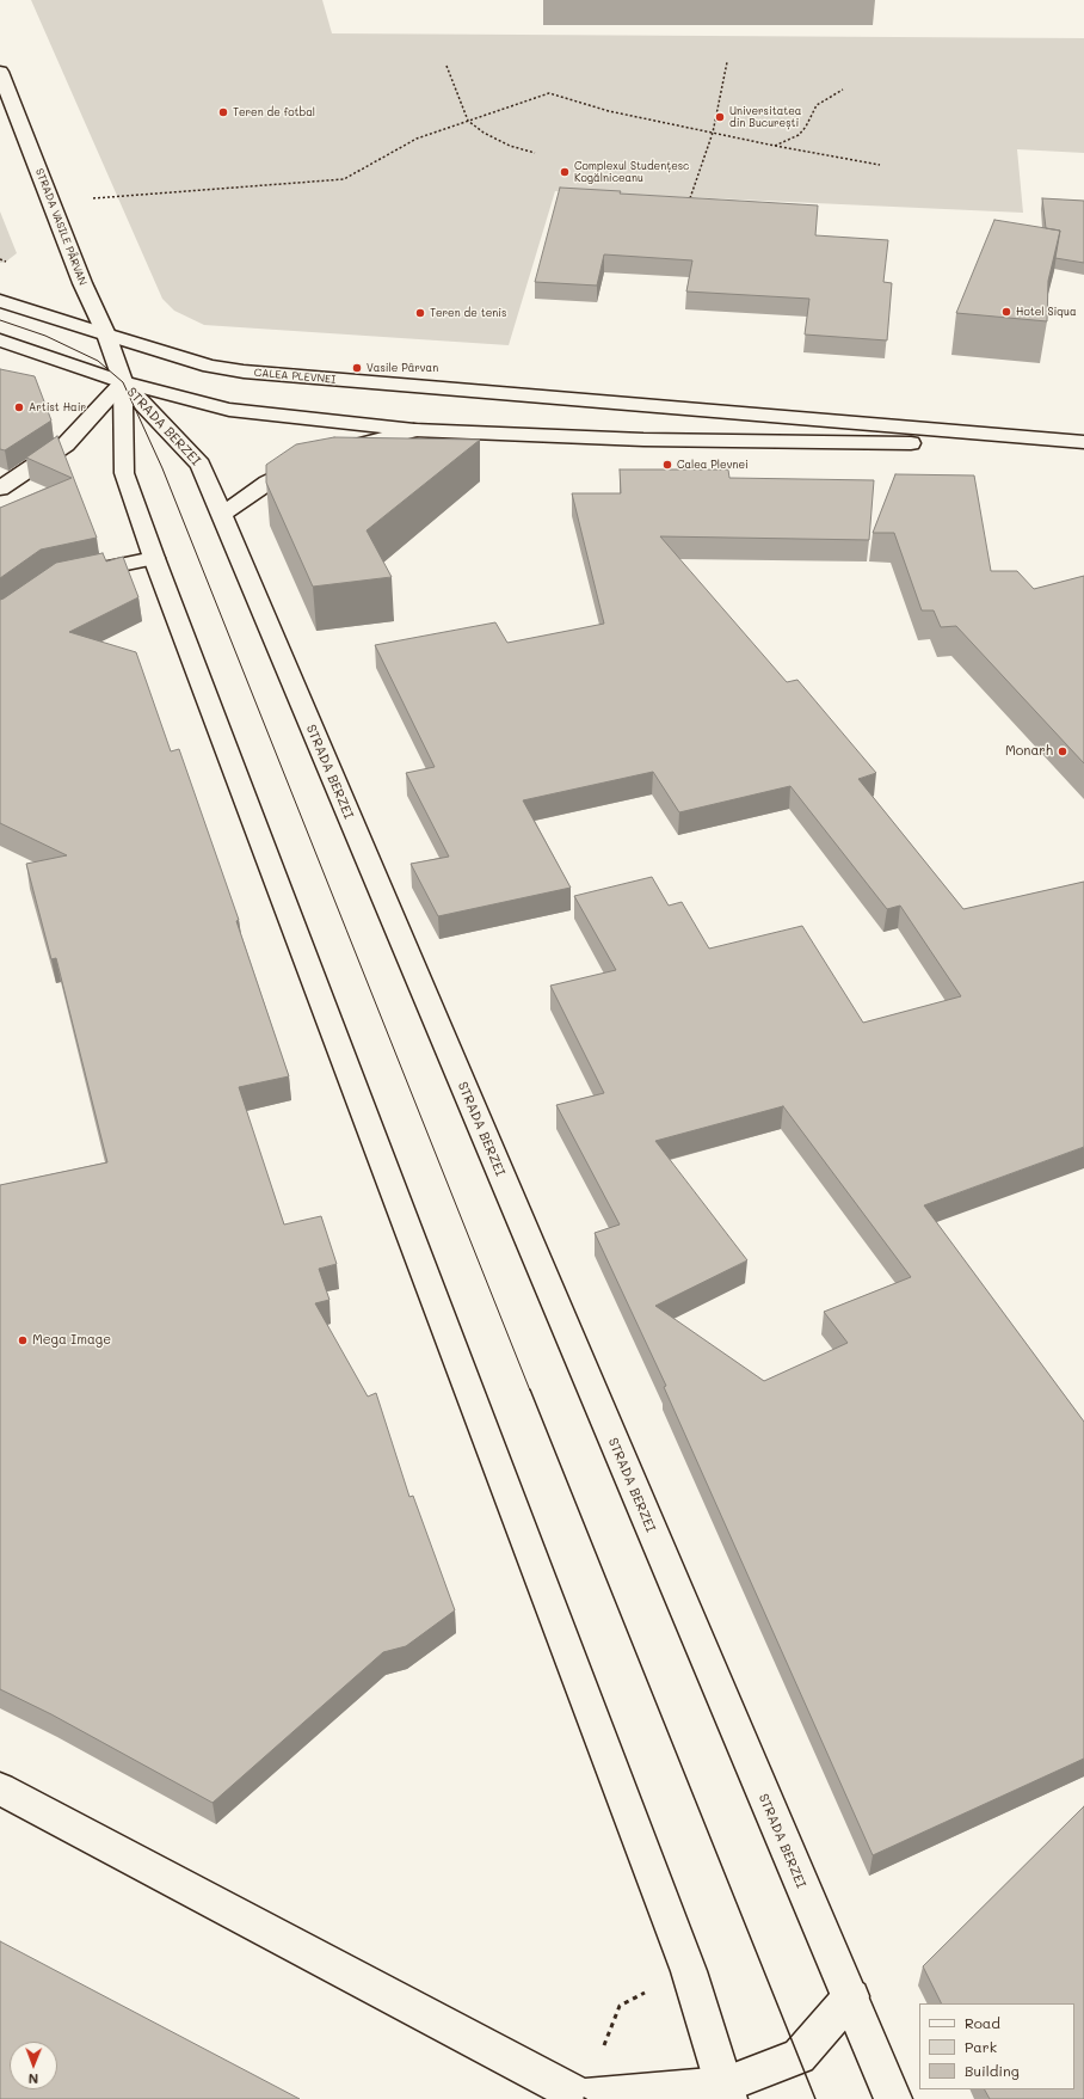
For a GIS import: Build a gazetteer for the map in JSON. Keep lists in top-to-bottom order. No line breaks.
{"streets":{"main road":["STRADA VASILE PÂRVAN","CALEA PLEVNEI","STRADA BERZEI"]},"crossings":[["STRADA VASILE PÂRVAN","CALEA PLEVNEI"],["STRADA VASILE PÂRVAN","STRADA BERZEI"],["CALEA PLEVNEI","STRADA BERZEI"]],"places":["Teren de fotbal","Universitatea din București","Complexul Studențesc Kogălniceanu","Hotel Siqua","Teren de tenis","Vasile Pârvan","Artist Hair","Calea Plevnei","Monarh","Mega Image"],"legend":["Road","Park","Building"],"north":"bottom"}
